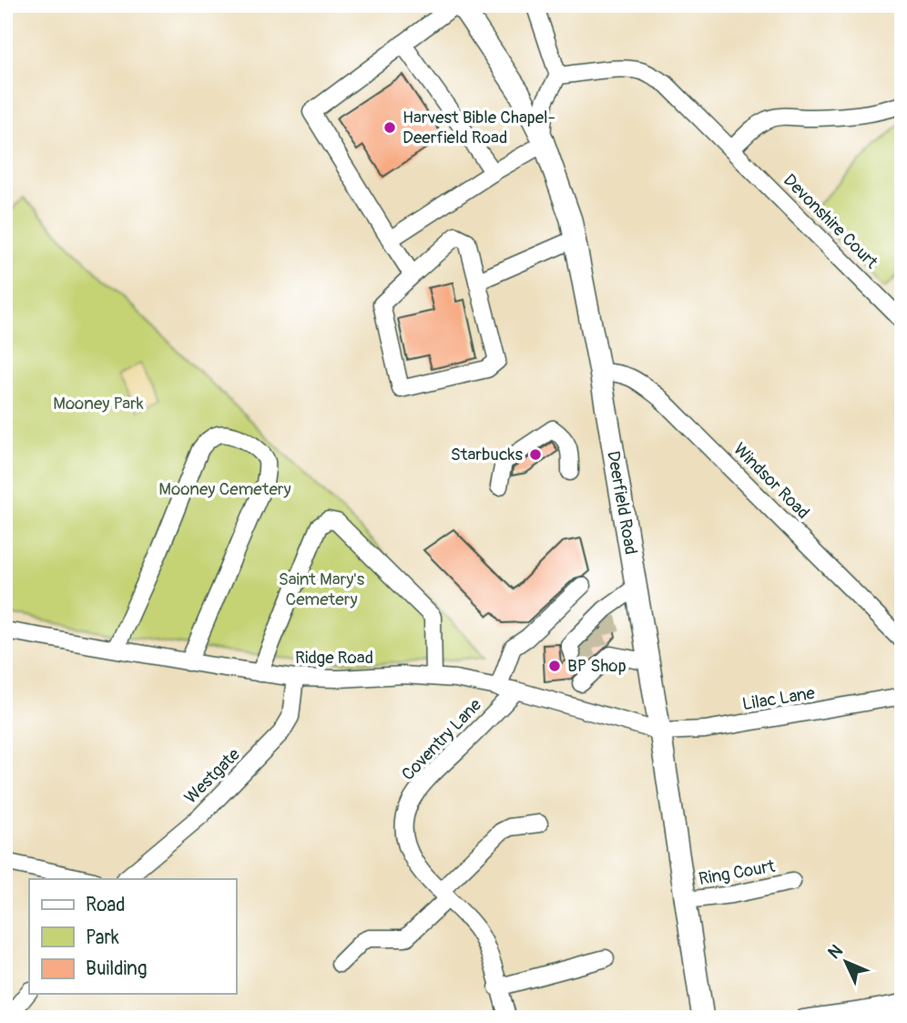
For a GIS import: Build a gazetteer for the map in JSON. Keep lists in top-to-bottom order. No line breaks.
{"streets":{"main road":["Deerfield Road"],"street":["Devonshire Court","Windsor Road","Ridge Road","Lilac Lane","Coventry Lane","Westgate","Ring Court"]},"crossings":[["Windsor Road","Deerfield Road"],["Deerfield Road","Ridge Road"],["Deerfield Road","Lilac Lane"],["Deerfield Road","Ring Court"],["Ridge Road","Lilac Lane"],["Ridge Road","Coventry Lane"],["Ridge Road","Westgate"]],"parks":["Mooney Park","Mooney Cemetery","Saint Mary's Cemetery"],"places":["Harvest Bible Chapel- Deerfield Road","Starbucks","BP Shop"],"legend":["Road","Park","Building"],"north":"top left"}
